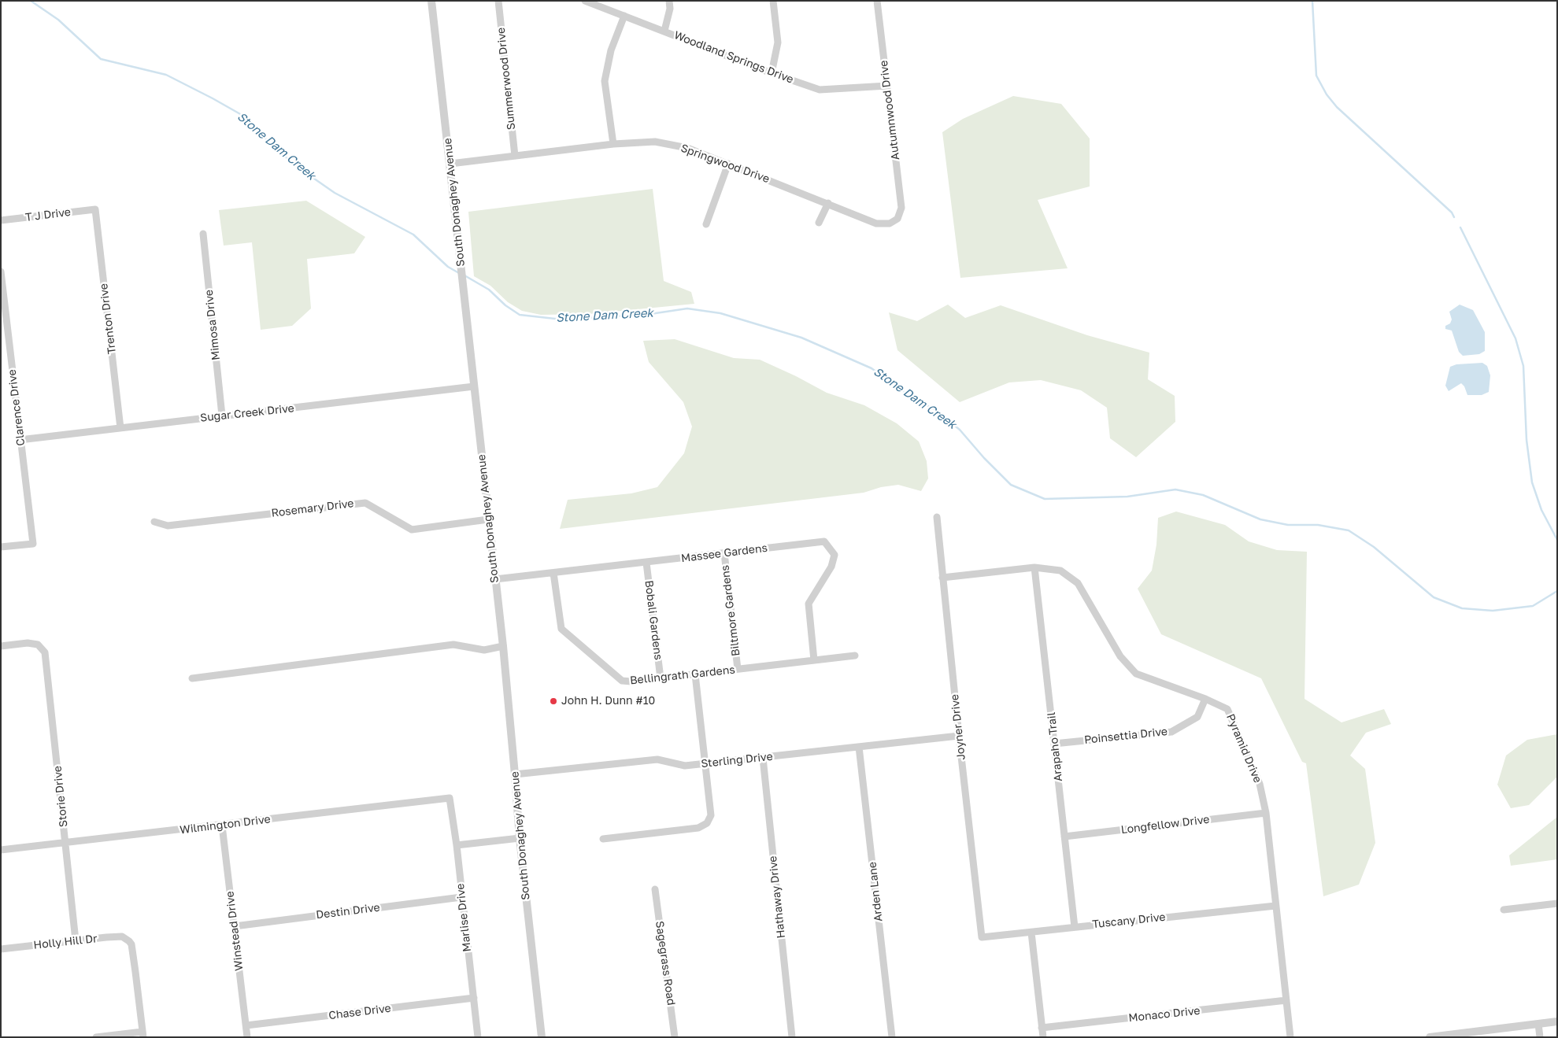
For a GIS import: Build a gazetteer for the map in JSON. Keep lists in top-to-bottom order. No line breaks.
{"streets":{"street":["Woodland Springs Drive","Summerwood Drive","Autumnwood Drive","Springwood Drive","South Donaghey Avenue","T J Drive","Trenton Drive","Mimosa Drive","Clarence Drive","Sugar Creek Drive","Rosemary Drive","Massee Gardens","Biltmore Gardens","Bobali Gardens","Bellingrath Gardens","Joyner Drive","Poinsettia Drive","Arapaho Trail","Pyramid Drive","Sterling Drive","Storie Drive","Wilmington Drive","Longfellow Drive","Arden Lane","Hathaway Drive","Destin Drive","Marlise Drive","Tuscany Drive","Winstead Drive","Holly Hill Dr","Sagegrass Road","Chase Drive","Monaco Drive"]},"crossings":[["Woodland Springs Drive","Autumnwood Drive"],["Summerwood Drive","Springwood Drive"],["Autumnwood Drive","Springwood Drive"],["Springwood Drive","South Donaghey Avenue"],["South Donaghey Avenue","Sugar Creek Drive"],["South Donaghey Avenue","Rosemary Drive"],["South Donaghey Avenue","Massee Gardens"],["South Donaghey Avenue","Sterling Drive"],["T J Drive","Trenton Drive"],["Trenton Drive","Sugar Creek Drive"],["Mimosa Drive","Sugar Creek Drive"],["Clarence Drive","Sugar Creek Drive"],["Massee Gardens","Biltmore Gardens"],["Massee Gardens","Bobali Gardens"],["Massee Gardens","Bellingrath Gardens"],["Biltmore Gardens","Bellingrath Gardens"],["Bobali Gardens","Bellingrath Gardens"],["Joyner Drive","Pyramid Drive"],["Joyner Drive","Sterling Drive"],["Joyner Drive","Tuscany Drive"],["Poinsettia Drive","Arapaho Trail"],["Poinsettia Drive","Pyramid Drive"],["Arapaho Trail","Pyramid Drive"],["Arapaho Trail","Longfellow Drive"],["Arapaho Trail","Tuscany Drive"],["Pyramid Drive","Longfellow Drive"],["Pyramid Drive","Tuscany Drive"],["Pyramid Drive","Monaco Drive"],["Sterling Drive","Arden Lane"],["Sterling Drive","Hathaway Drive"],["Storie Drive","Wilmington Drive"],["Storie Drive","Holly Hill Dr"],["Wilmington Drive","Marlise Drive"],["Wilmington Drive","Winstead Drive"],["Destin Drive","Marlise Drive"],["Destin Drive","Winstead Drive"],["Marlise Drive","Chase Drive"],["Winstead Drive","Chase Drive"]],"water":["Stone Dam Creek"],"places":["John H. Dunn #10"]}
